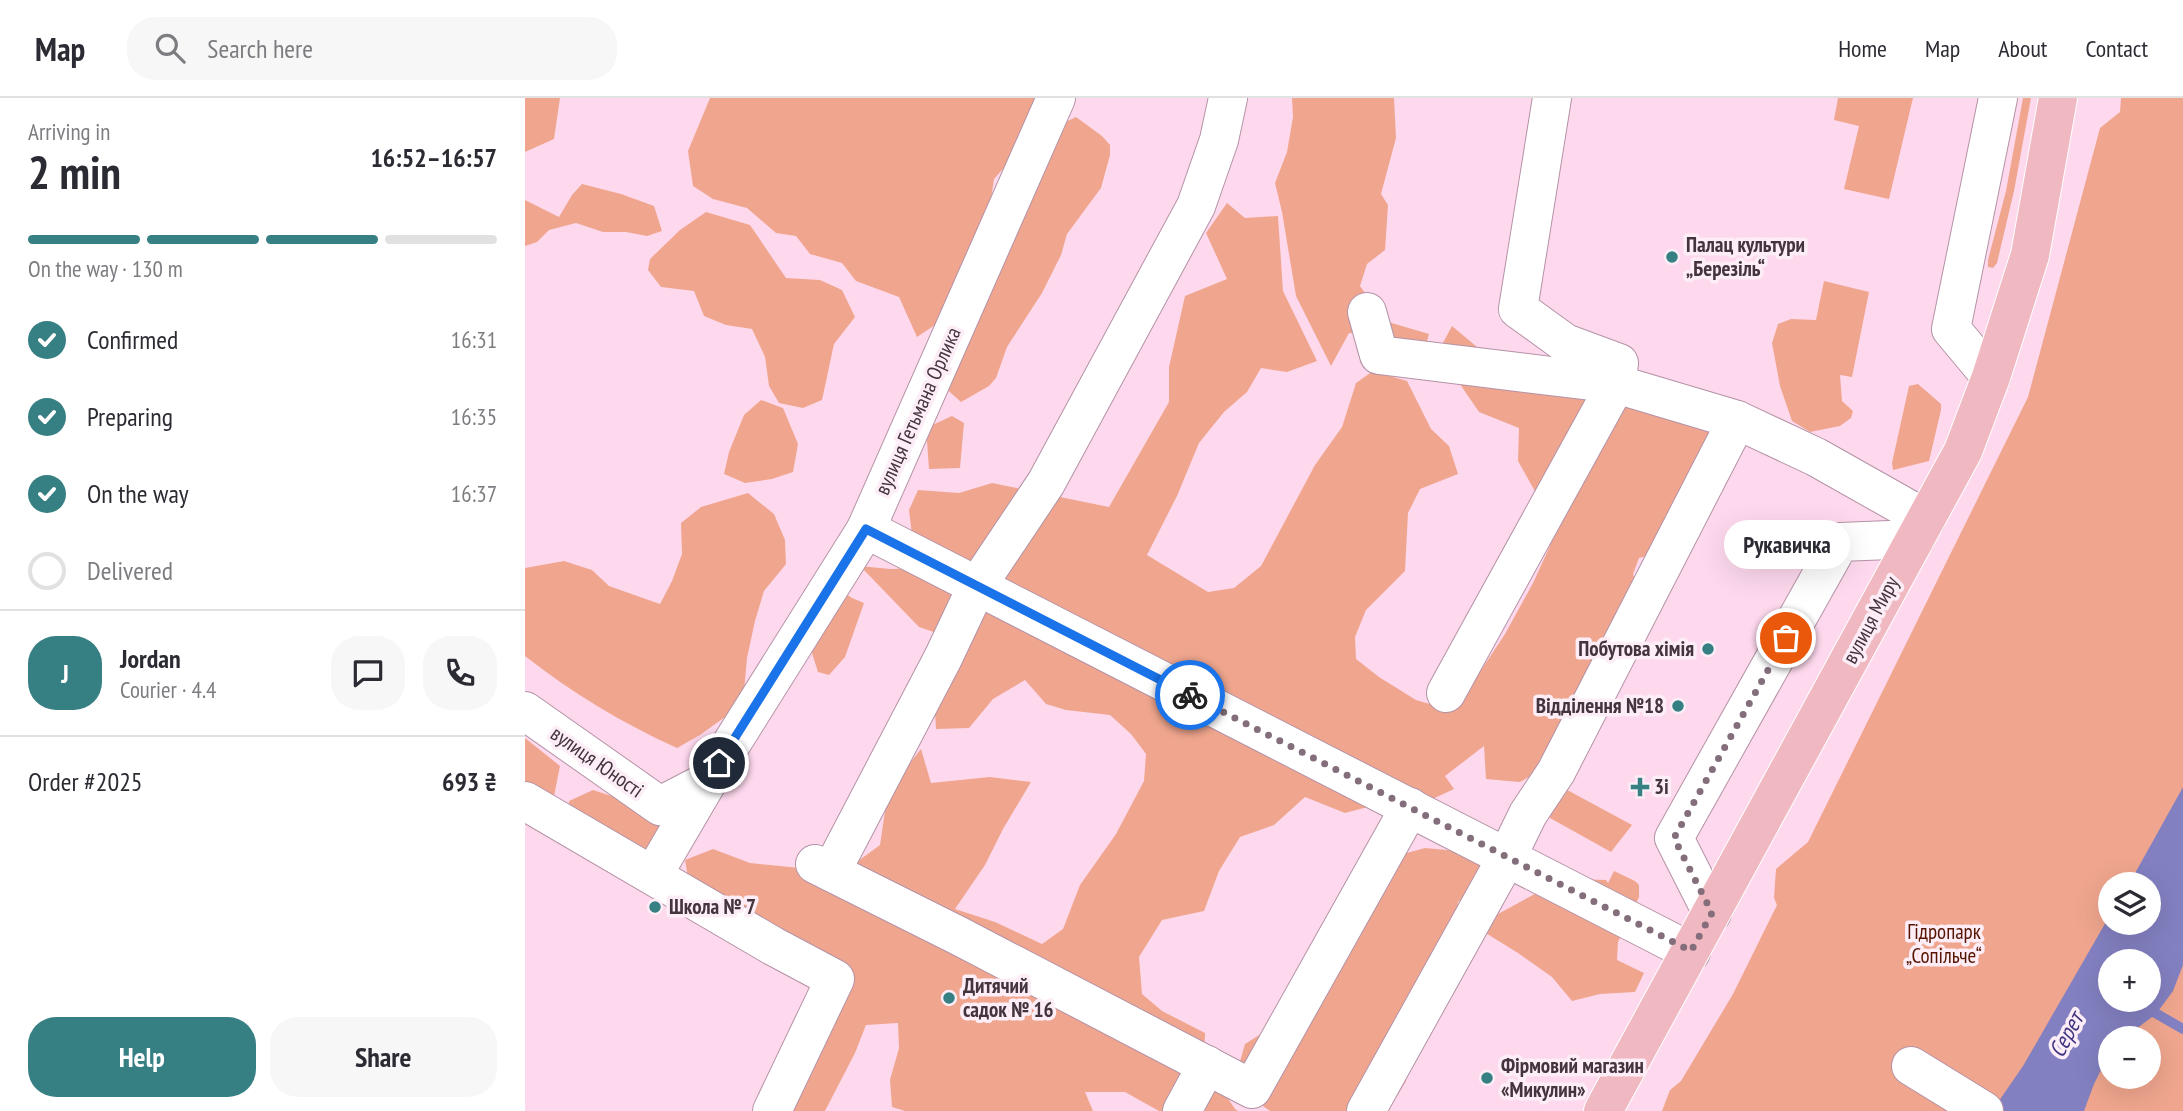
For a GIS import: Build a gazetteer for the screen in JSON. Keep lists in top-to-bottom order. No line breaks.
{"streets":{"main road":["вулиця Миру"],"street":["вулиця Гетьмана Орлика","вулиця Юності"]},"crossings":[["вулиця Гетьмана Орлика","вулиця Юності"]],"water":["Серет"],"parks":["Гідропарк „Сопільче“"],"places":{"other":["Палац культури „Березіль“","Рукавичка","Побутова хімія","Відділення №18","Школа № 7","Дитячий садок № 16","Фірмовий магазин «Микулин»"],"health":["3і"]},"page":{"header":"Map","search":"Search here","nav":["Home","Map","About","Contact"],"heading":["2 min","Arriving in","16:52–16:57"],"panel":["Jordan","Courier · 4.4","Order #2025","693 ₴"],"bar":"On the way · 130 m","list":[["Confirmed","16:31"],["Preparing","16:35"],["On the way","16:37"],"Delivered"],"bubble":"Рукавичка","round":"J","map_buttons":["+","−"],"buttons":["Help","Share"]}}
